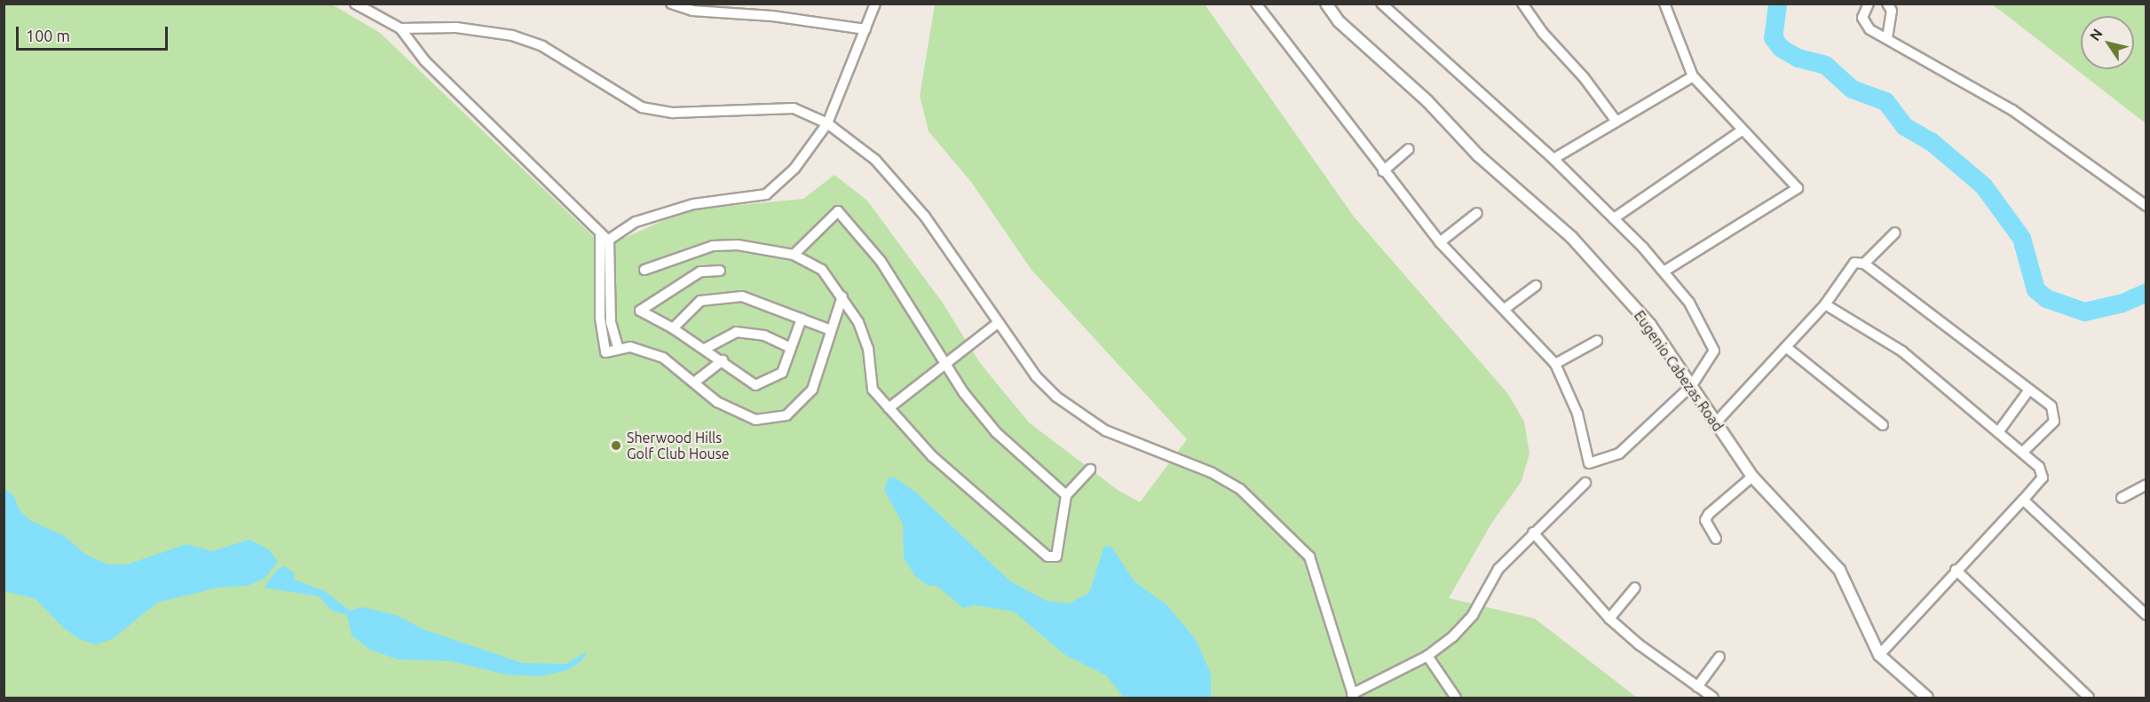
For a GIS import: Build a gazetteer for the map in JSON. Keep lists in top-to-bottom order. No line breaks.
{"streets":{"street":["Eugenio Cabezas Road"]},"places":["Sherwood Hills Golf Club House"],"scale_bar":"100 m","north":"top left"}
